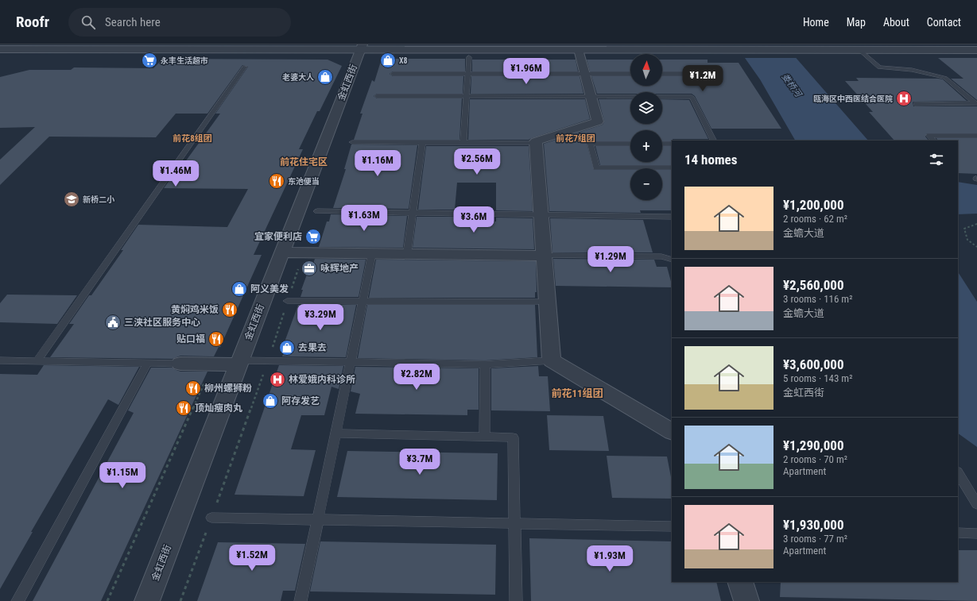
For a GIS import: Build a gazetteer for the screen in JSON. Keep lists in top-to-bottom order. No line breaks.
{"streets":{"street":["金虹西街"]},"districts":["前花8组团","前花7组团","前花住宅区","前花11组团"],"water":["娄桥河"],"places":{"supermarket":["永丰生活超市","宜家便利店"],"shop":["X8","老婆大人","阿义美发","去果去","阿存发艺"],"hospital":["瓯海区中西医结合医院","林爱娥内科诊所"],"restaurant":["东池便当","黄焖鸡米饭","贴口福","柳州螺狮粉","顶灿瘦肉丸"],"school or university":["新桥二小"],"office":["咏辉地产"],"public building":["三浃社区服务中心"]},"north":"top","page":{"header":"Roofr","search":"Search here","nav":["Home","Map","About","Contact"],"map_buttons":["+","−"],"price":["¥1.96M","¥1.2M","¥2.56M","¥1.16M","¥1.46M","¥1.63M","¥3.6M","¥1.29M","¥3.29M","¥2.82M","¥3.7M","¥1.15M","¥1.52M","¥1.93M"],"heading":"14 homes","list":[{"name":"¥1,200,000","note":"2 rooms · 62 m² · 金蟾大道"},{"name":"¥2,560,000","note":"3 rooms · 116 m² · 金蟾大道"},{"name":"¥3,600,000","note":"5 rooms · 143 m² · 金虹西街"},{"name":"¥1,290,000","note":"2 rooms · 70 m² · Apartment"},{"name":"¥1,930,000","note":"3 rooms · 77 m² · Apartment"}]}}
